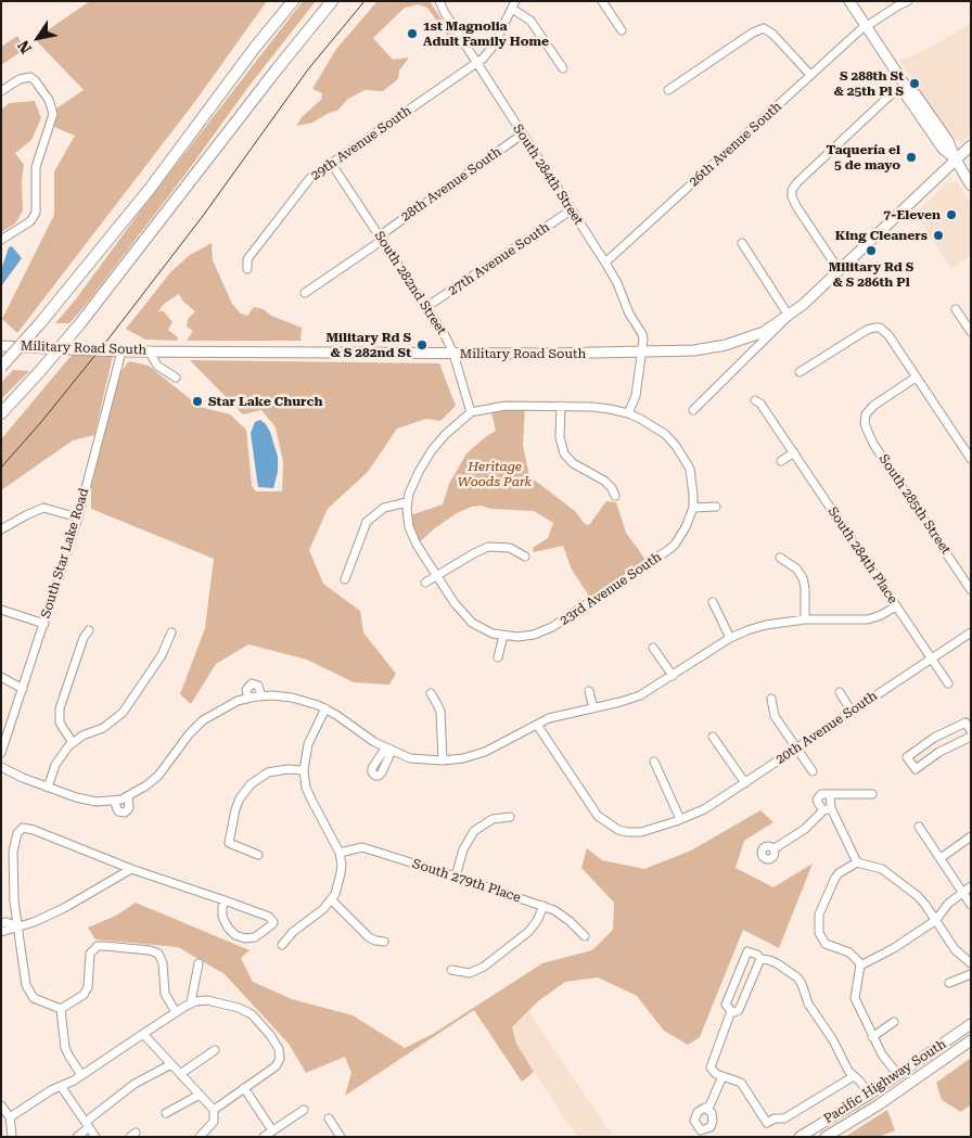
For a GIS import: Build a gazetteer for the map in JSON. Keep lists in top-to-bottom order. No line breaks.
{"streets":{"main road":["Military Road South","Pacific Highway South"],"street":["29th Avenue South","26th Avenue South","South 284th Street","28th Avenue South","27th Avenue South","South 282nd Street","South 285th Street","South Star Lake Road","South 284th Place","23rd Avenue South","20th Avenue South","South 279th Place"]},"crossings":[["29th Avenue South","South 284th Street"],["29th Avenue South","South 282nd Street"],["26th Avenue South","South 284th Street"],["South 284th Street","28th Avenue South"],["South 284th Street","27th Avenue South"],["South 284th Street","Military Road South"],["28th Avenue South","South 282nd Street"],["27th Avenue South","South 282nd Street"],["South 282nd Street","Military Road South"],["Military Road South","South Star Lake Road"],["South 284th Place","20th Avenue South"]],"parks":["Heritage Woods Park"],"places":["1st Magnolia Adult Family Home","S 288th St & 25th Pl S","Taquería el 5 de mayo","7-Eleven","King Cleaners","Military Rd S & S 286th Pl","Military Rd S & S 282nd St","Star Lake Church"],"north":"bottom left"}
